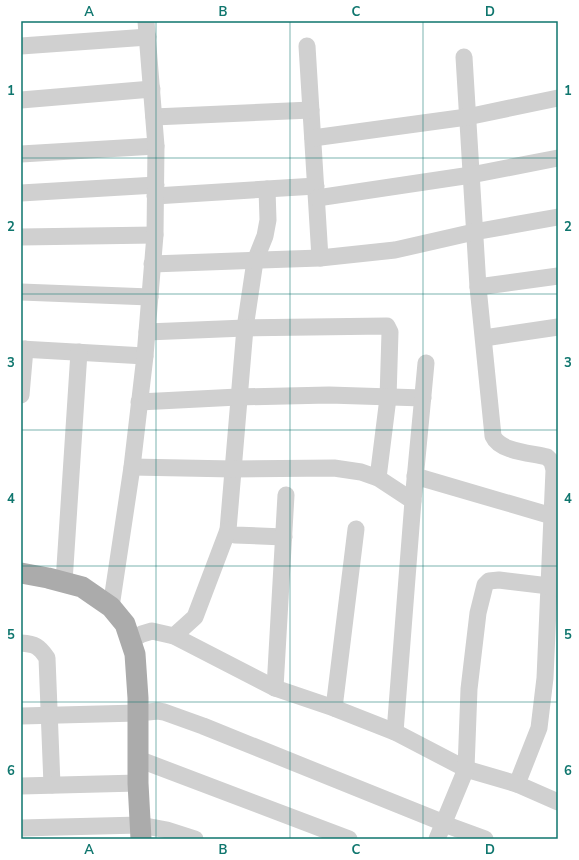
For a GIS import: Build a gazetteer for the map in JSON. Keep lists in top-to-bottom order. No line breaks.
{"grid":{"columns":["A","B","C","D"],"rows":["1","2","3","4","5","6"]}}
